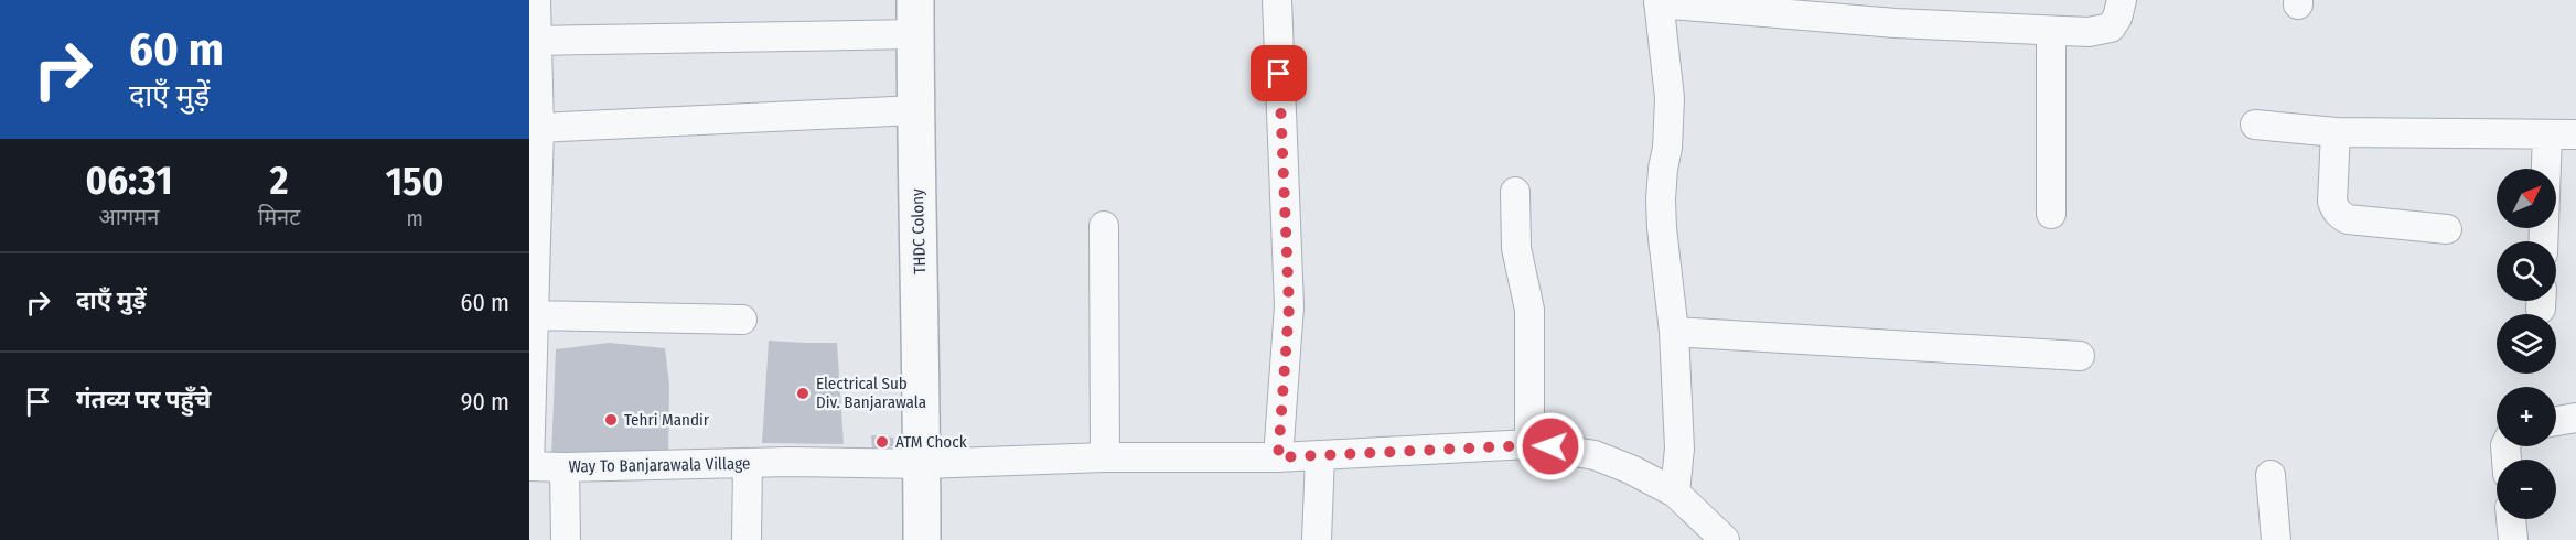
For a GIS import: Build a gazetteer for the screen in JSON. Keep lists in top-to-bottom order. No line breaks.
{"streets":{"street":["THDC Colony","Way To Banjarawala Village"]},"crossings":[["THDC Colony","Way To Banjarawala Village"]],"places":["Electrical Sub Div. Banjarawala","Tehri Mandir","ATM Chock"],"north":"top right","page":{"turn":["60 m","दाएँ मुड़ें"],"eta":["06:31","आगमन","2","मिनट","150","m"],"map_buttons":["+","−"],"list":[{"name":"दाएँ मुड़ें","value":"60 m"},{"name":"गंतव्य पर पहुँचे","value":"90 m"}]}}
